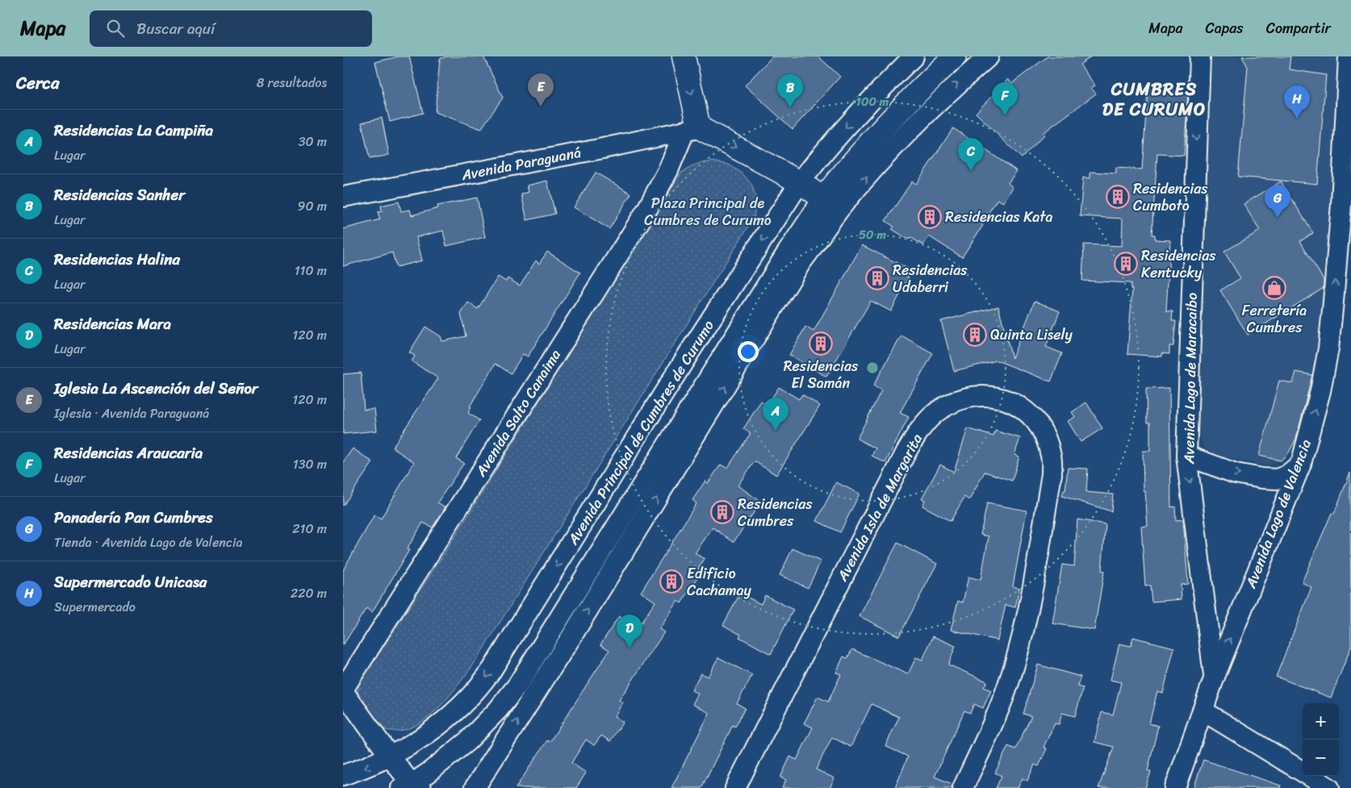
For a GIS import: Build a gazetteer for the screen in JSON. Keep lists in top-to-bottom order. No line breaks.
{"streets":{"main road":["Avenida Principal de Cumbres de Curumo"],"street":["Avenida Paraguaná","Avenida Lago de Maracaibo","Avenida Salto Canaima","Avenida Isla de Margarita","Avenida Lago de Valencia"]},"crossings":[["Avenida Paraguaná","Avenida Salto Canaima"],["Avenida Lago de Maracaibo","Avenida Lago de Valencia"],["Avenida Salto Canaima","Avenida Principal de Cumbres de Curumo"]],"one_way":["Avenida Lago de Maracaibo","Avenida Lago de Valencia"],"districts":["CUMBRES DE CURUMO"],"parks":["Plaza Principal de Cumbres de Curumo"],"places":{"building":["Residencias Cumboto","Residencias Kata","Residencias Kentucky","Residencias Udaberri","Quinta Lisely","Residencias El Samán","Residencias Cumbres","Edificio Cachamay"],"shop":["Ferretería Cumbres"]},"page":{"header":"Mapa","search":"Buscar aquí","nav":["Mapa","Capas","Compartir"],"heading":["Cerca","8 resultados"],"pins":["E","B","F","H","C","G","A","D"],"list":[{"mark":"A","name":"Residencias La Campiña","note":"Lugar","value":"30 m"},{"mark":"B","name":"Residencias Sanher","note":"Lugar","value":"90 m"},{"mark":"C","name":"Residencias Halina","note":"Lugar","value":"110 m"},{"mark":"D","name":"Residencias Mara","note":"Lugar","value":"120 m"},{"mark":"E","name":"Iglesia La Ascención del Señor","note":"Iglesia · Avenida Paraguaná","value":"120 m"},{"mark":"F","name":"Residencias Araucaria","note":"Lugar","value":"130 m"},{"mark":"G","name":"Panadería Pan Cumbres","note":"Tienda · Avenida Lago de Valencia","value":"210 m"},{"mark":"H","name":"Supermercado Unicasa","note":"Supermercado","value":"220 m"}],"map_buttons":["+","−"]},"rings":["100 m","50 m"]}
